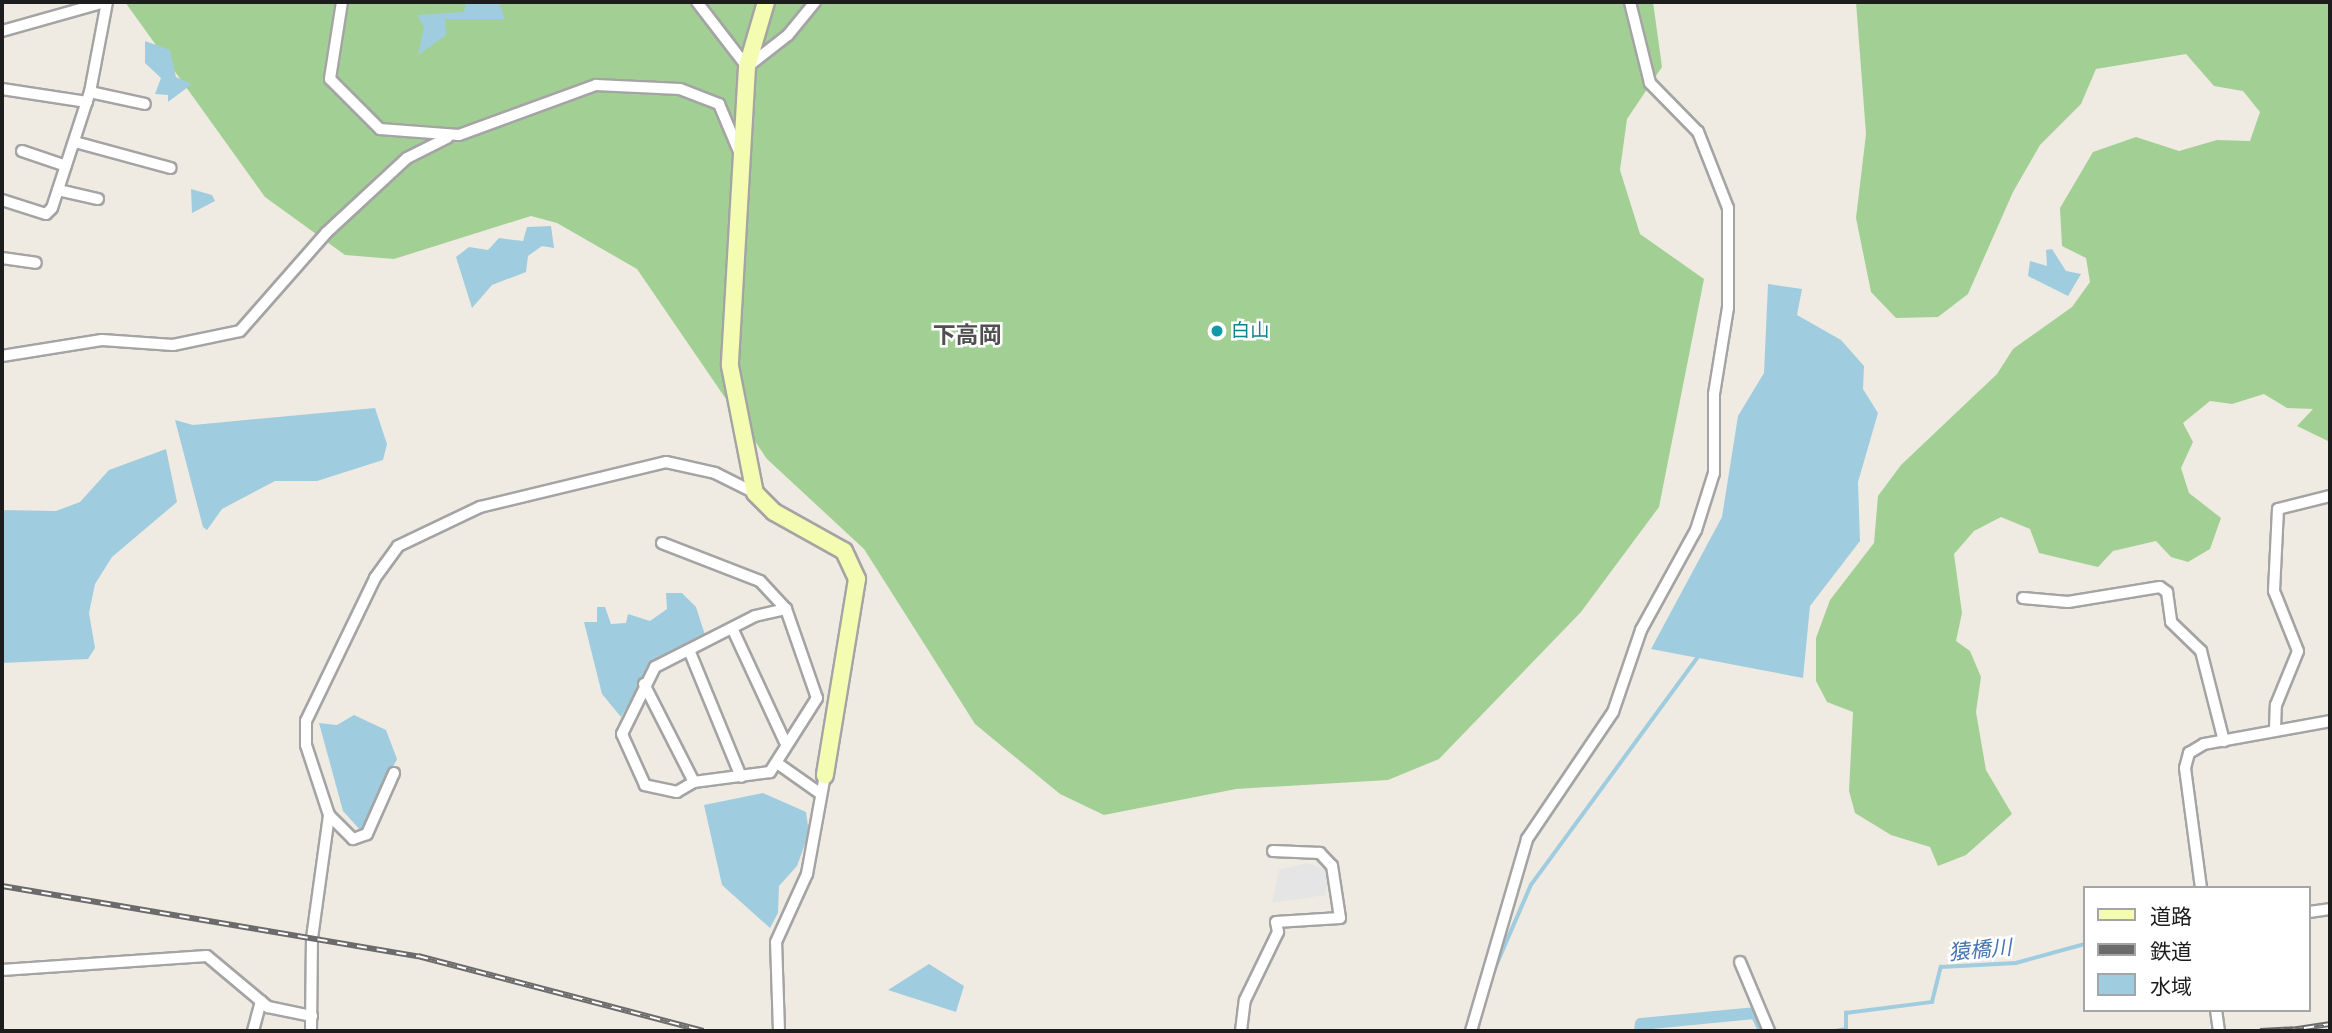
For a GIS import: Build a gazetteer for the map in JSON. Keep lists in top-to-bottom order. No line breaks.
{"districts":["下高岡"],"water":["猿橋川"],"places":["白山"],"legend":["道路","鉄道","水域"]}
